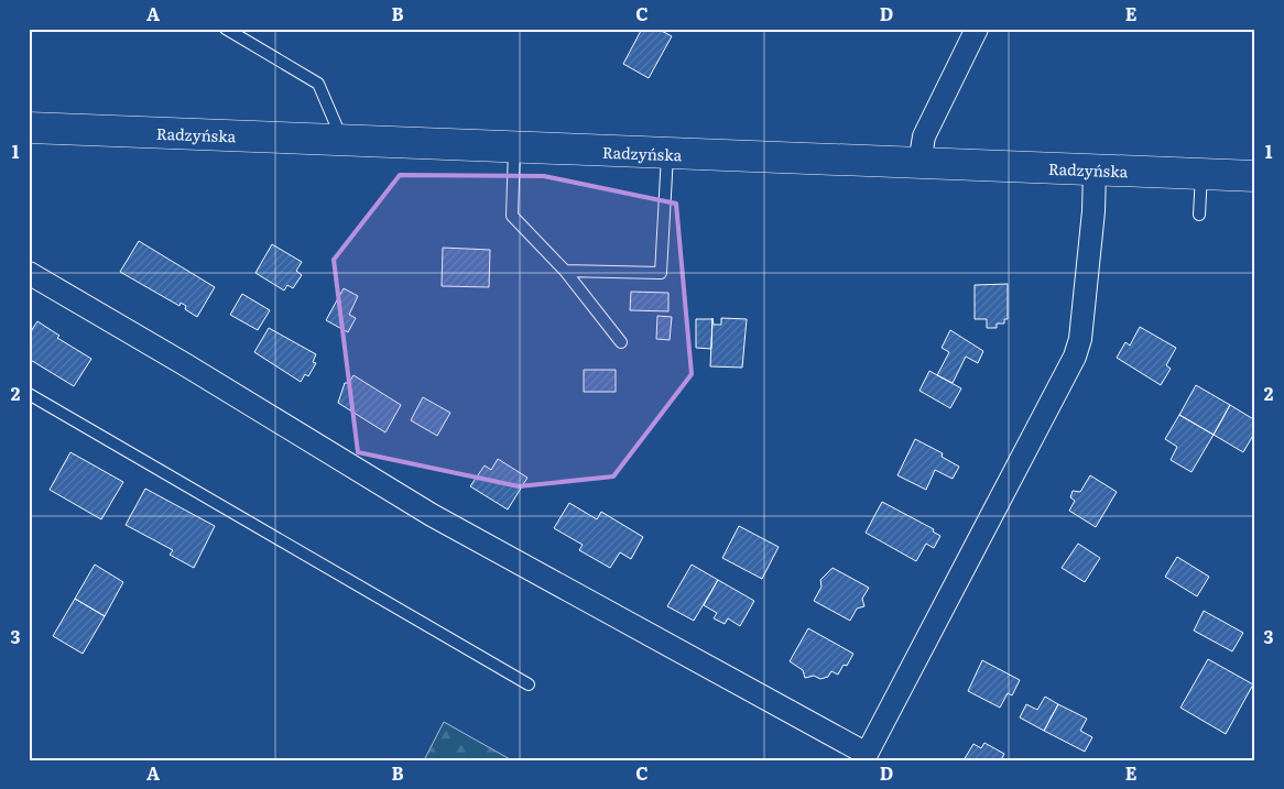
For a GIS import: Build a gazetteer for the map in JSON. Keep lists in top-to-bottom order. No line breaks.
{"streets":{"main road":["Radzyńska"]},"grid":{"columns":["A","B","C","D","E"],"rows":["1","2","3"]}}
